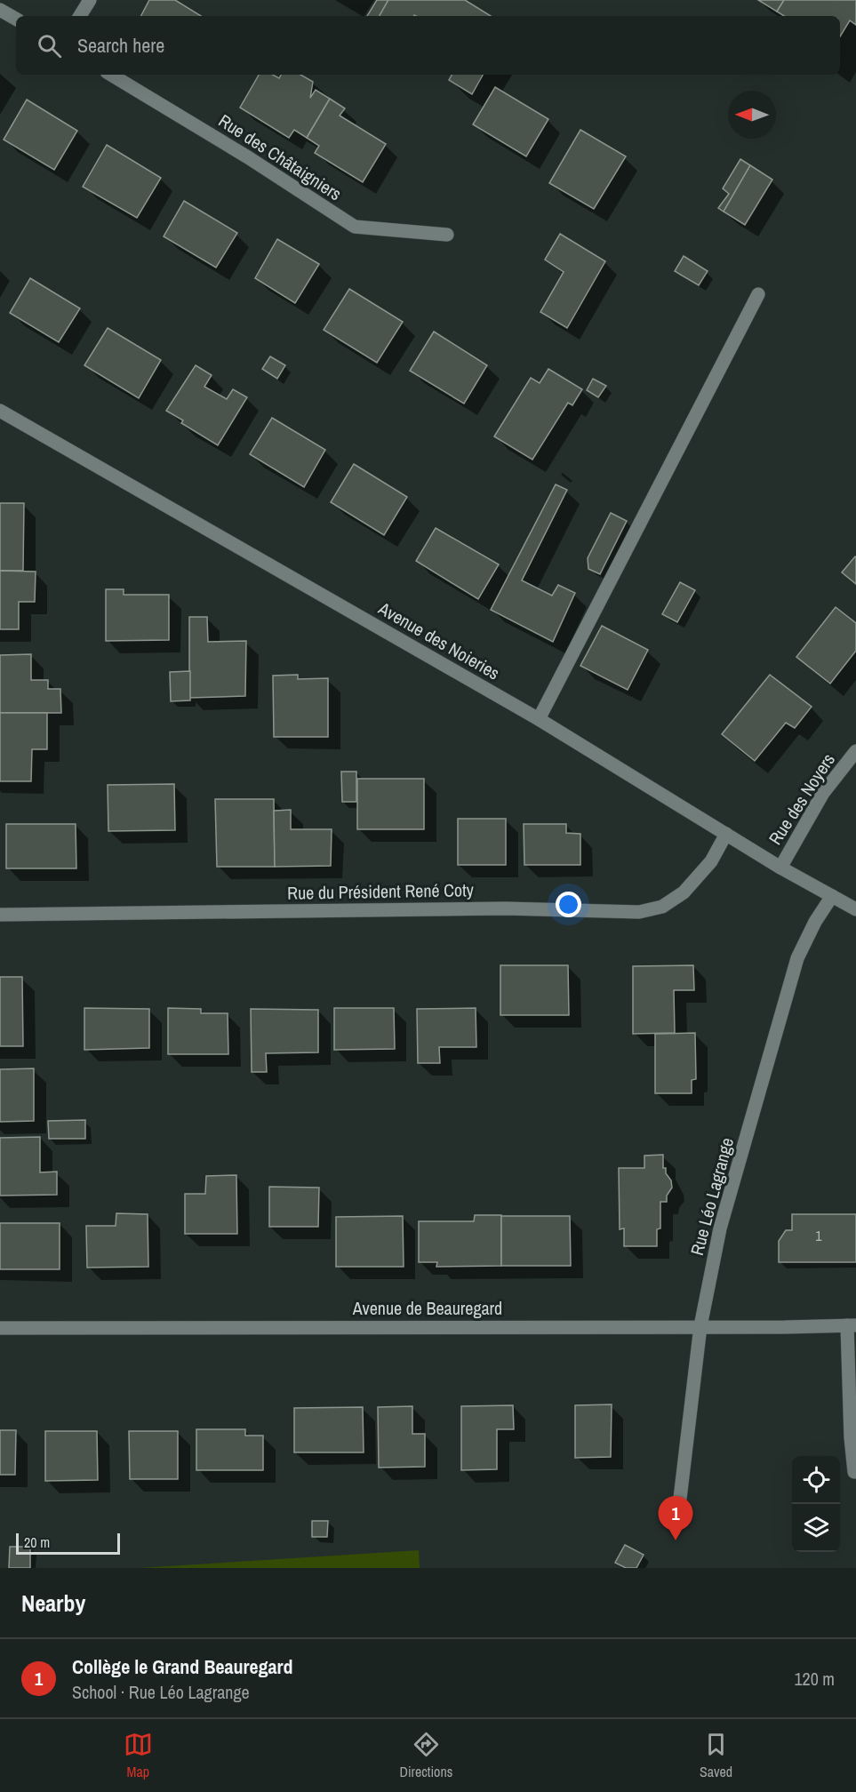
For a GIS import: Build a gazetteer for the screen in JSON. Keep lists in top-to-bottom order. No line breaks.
{"streets":{"street":["Rue des Châtaigniers","Avenue des Noieries","Rue des Noyers","Rue du Président René Coty","Rue Léo Lagrange","Avenue de Beauregard"]},"crossings":[["Avenue des Noieries","Rue des Noyers"],["Avenue des Noieries","Rue du Président René Coty"],["Avenue des Noieries","Rue Léo Lagrange"],["Rue Léo Lagrange","Avenue de Beauregard"]],"house_numbers":["1"],"scale_bar":"20 m","north":"left","page":{"search":"Search here","pins":"1","scale":"20 m","heading":"Nearby","list":[{"mark":"1","name":"Collège le Grand Beauregard","note":"School · Rue Léo Lagrange","value":"120 m"}],"nav":["Map","Directions","Saved"]}}
